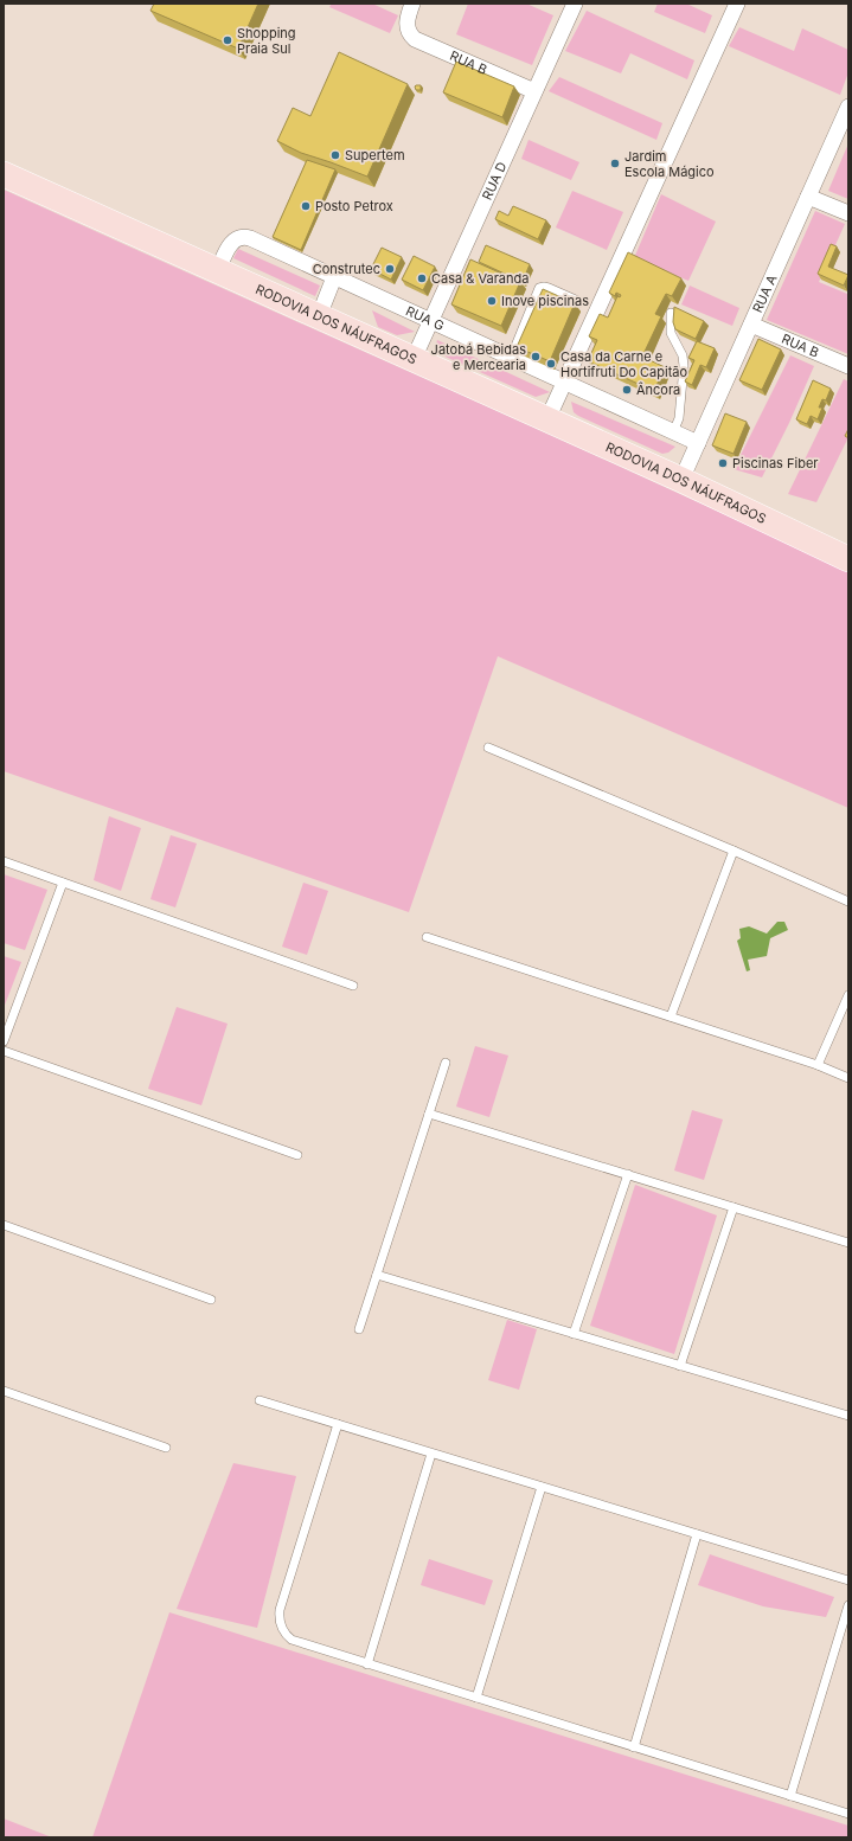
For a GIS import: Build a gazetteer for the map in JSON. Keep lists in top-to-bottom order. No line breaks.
{"streets":{"main road":["RODOVIA DOS NÁUFRAGOS"],"street":["RUA B","RUA D","RUA A","RUA G"]},"crossings":[["RUA B","RUA D"],["RUA B","RUA A"],["RUA D","RUA G"],["RUA D","RODOVIA DOS NÁUFRAGOS"],["RUA A","RUA G"],["RUA A","RODOVIA DOS NÁUFRAGOS"],["RUA G","RODOVIA DOS NÁUFRAGOS"]],"places":["Shopping Praia Sul","Supertem","Jardim Escola Mágico","Posto Petrox","Construtec","Casa & Varanda","Inove piscinas","Jatobá Bebidas e Mercearia","Casa da Carne e Hortifruti Do Capitão","Âncora","Piscinas Fiber"]}
